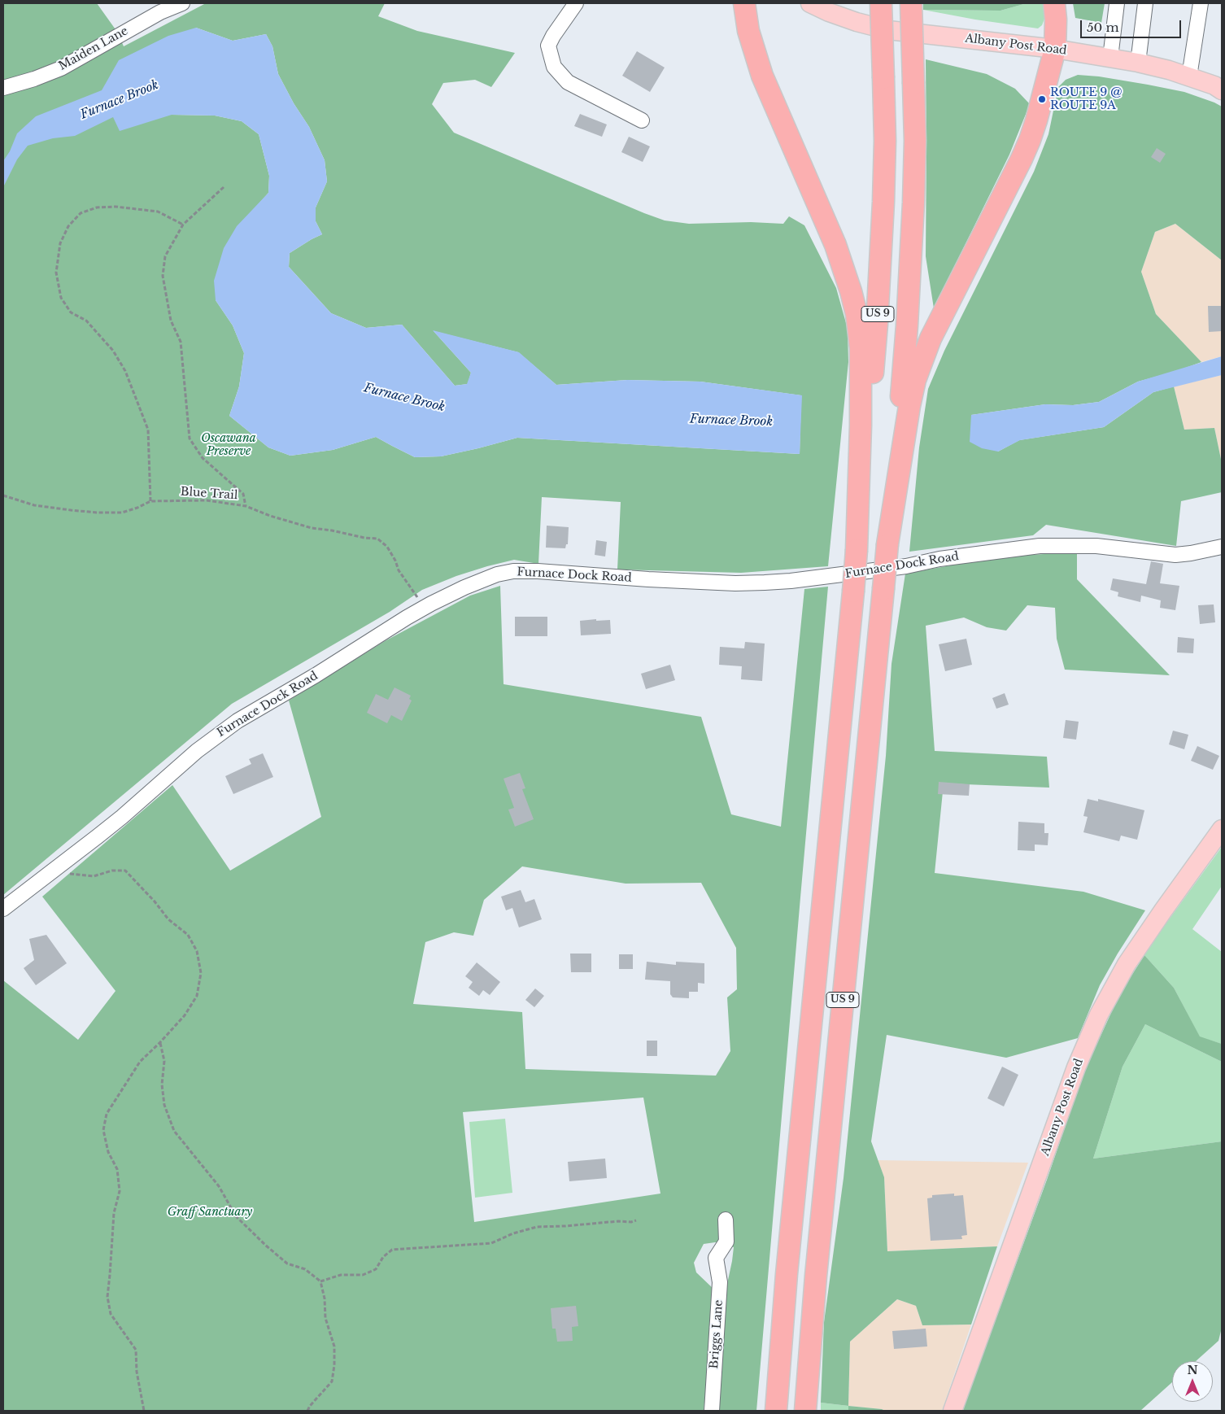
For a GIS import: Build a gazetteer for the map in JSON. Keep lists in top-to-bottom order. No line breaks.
{"streets":{"highway":["US 9"],"main road":["Albany Post Road"],"street":["Maiden Lane","Furnace Dock Road","Briggs Lane"],"path":["Blue Trail"]},"crossings":[["Blue Trail","Furnace Dock Road"]],"water":["Furnace Brook"],"parks":["Oscawana Preserve","Graff Sanctuary"],"places":["ROUTE 9 @ ROUTE 9A"],"scale_bar":"50 m","north":"top"}
